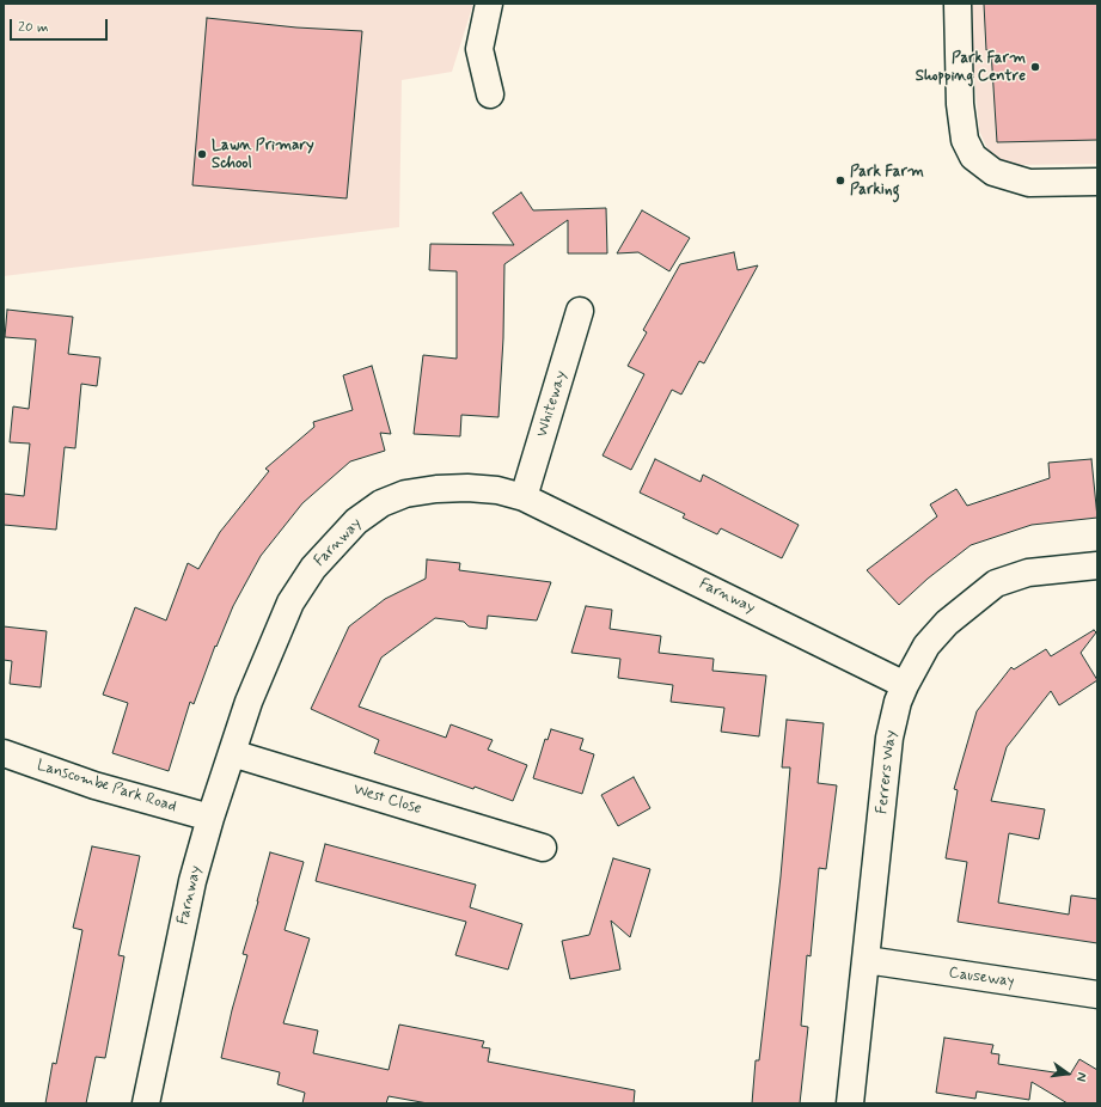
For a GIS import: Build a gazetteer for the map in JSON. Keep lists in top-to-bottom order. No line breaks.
{"streets":{"street":["Whiteway","Farnway","Ferrers Way","Lanscombe Park Road","West Close","Causeway"]},"crossings":[["Whiteway","Farnway"],["Farnway","Ferrers Way"],["Farnway","Lanscombe Park Road"],["Farnway","West Close"],["Ferrers Way","Causeway"]],"places":["Park Farm Shopping Centre","Lawn Primary School","Park Farm Parking"],"scale_bar":"20 m","north":"right"}
